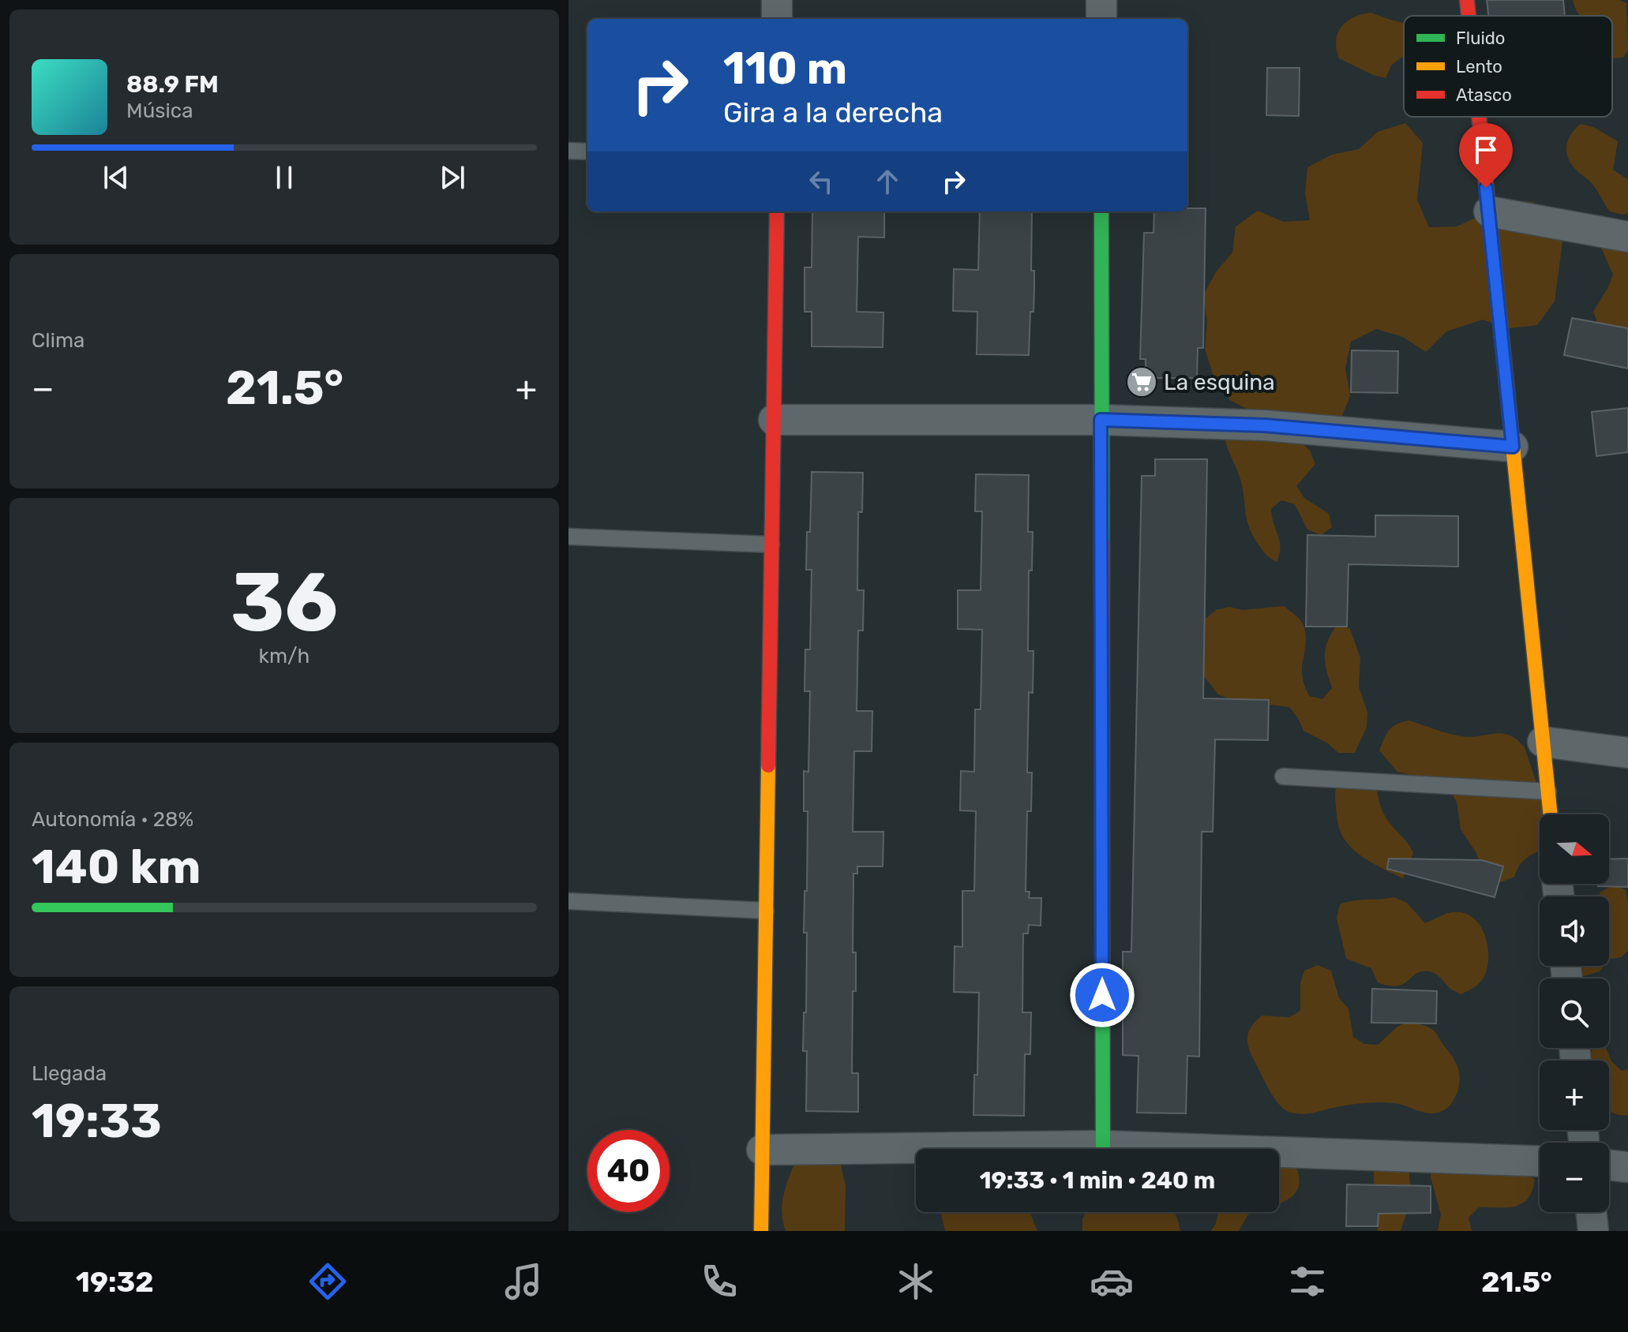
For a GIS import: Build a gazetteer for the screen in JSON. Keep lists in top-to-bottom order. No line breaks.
{"places":{"supermarket":["La esquina"]},"legend":["Fluido","Lento","Atasco"],"north":"right","page":{"turn":["110 m","Gira a la derecha"],"song":["88.9 FM","Música"],"tile":["Clima",["36","km/h"],["Autonomía · 28%","140 km"],["Llegada","19:33"]],"heat":["−","21.5°","+"],"map_buttons":["+","−"],"limit":"40","trip":"19:33 · 1 min · 240 m","tabs":["19:32","21.5°"]}}
